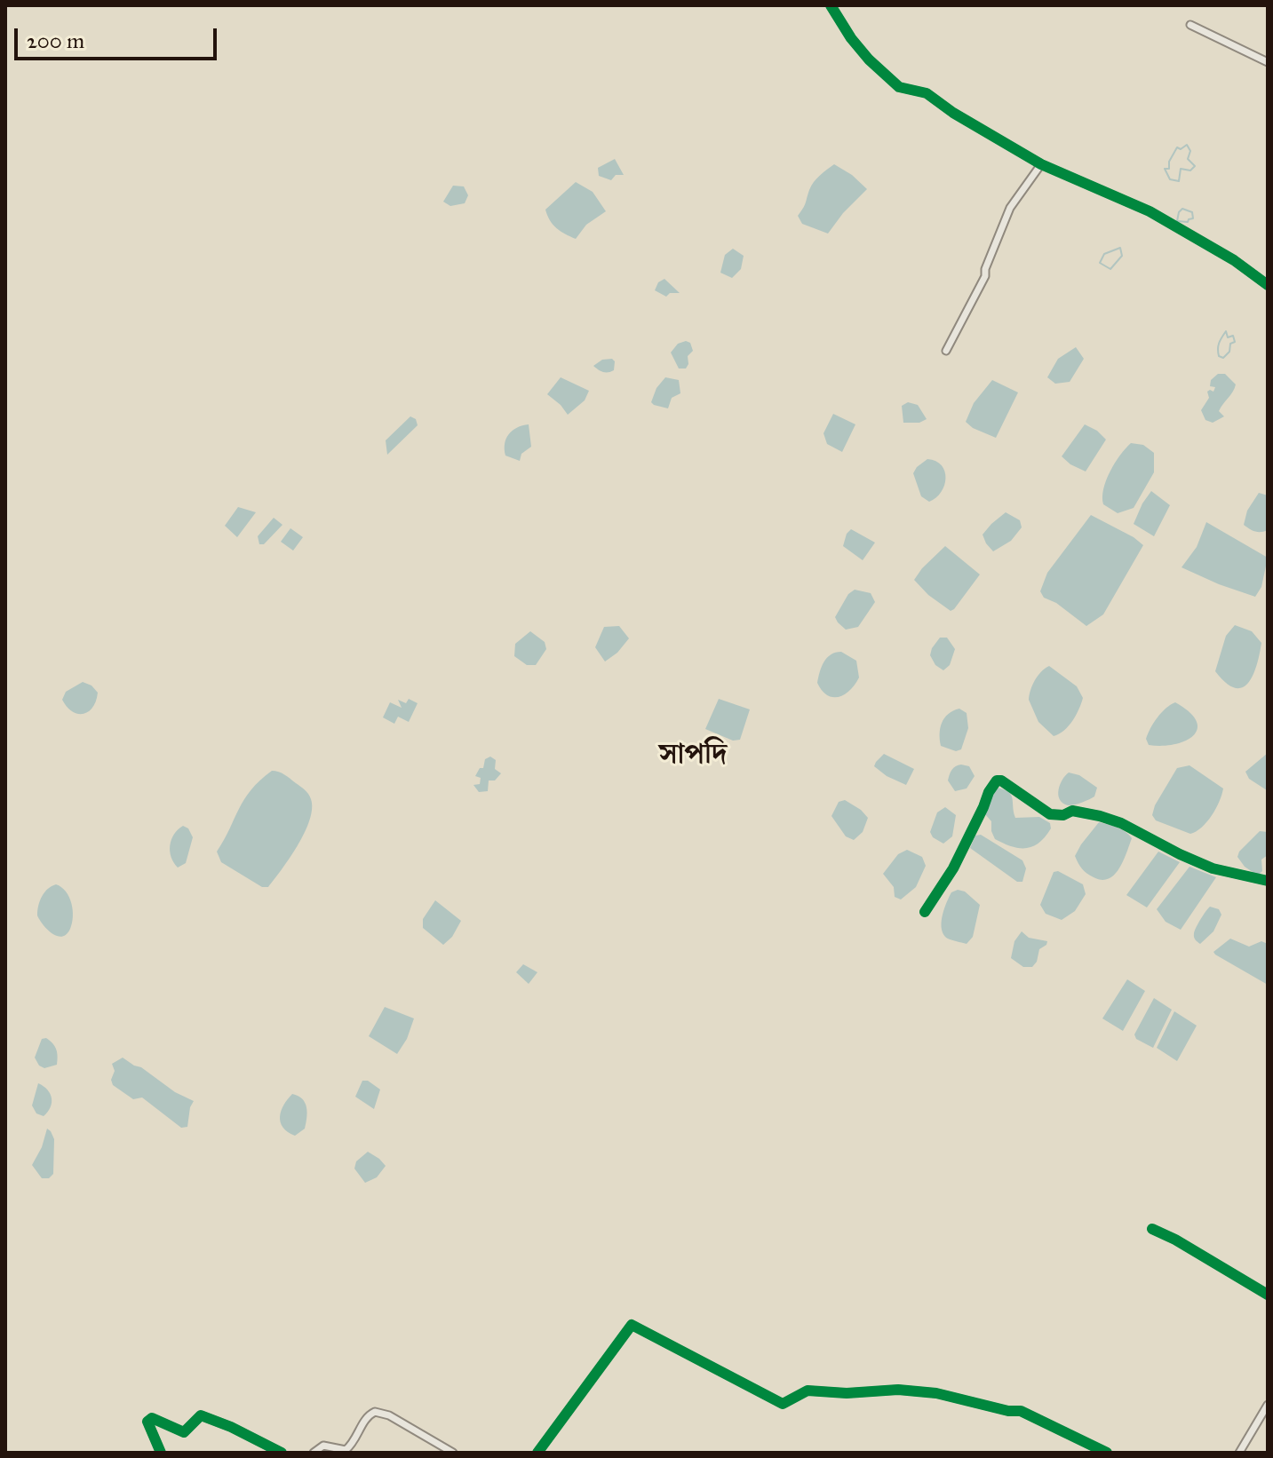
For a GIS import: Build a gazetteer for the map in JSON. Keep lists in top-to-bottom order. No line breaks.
{"districts":["সাপদি"],"scale_bar":"200 m"}
